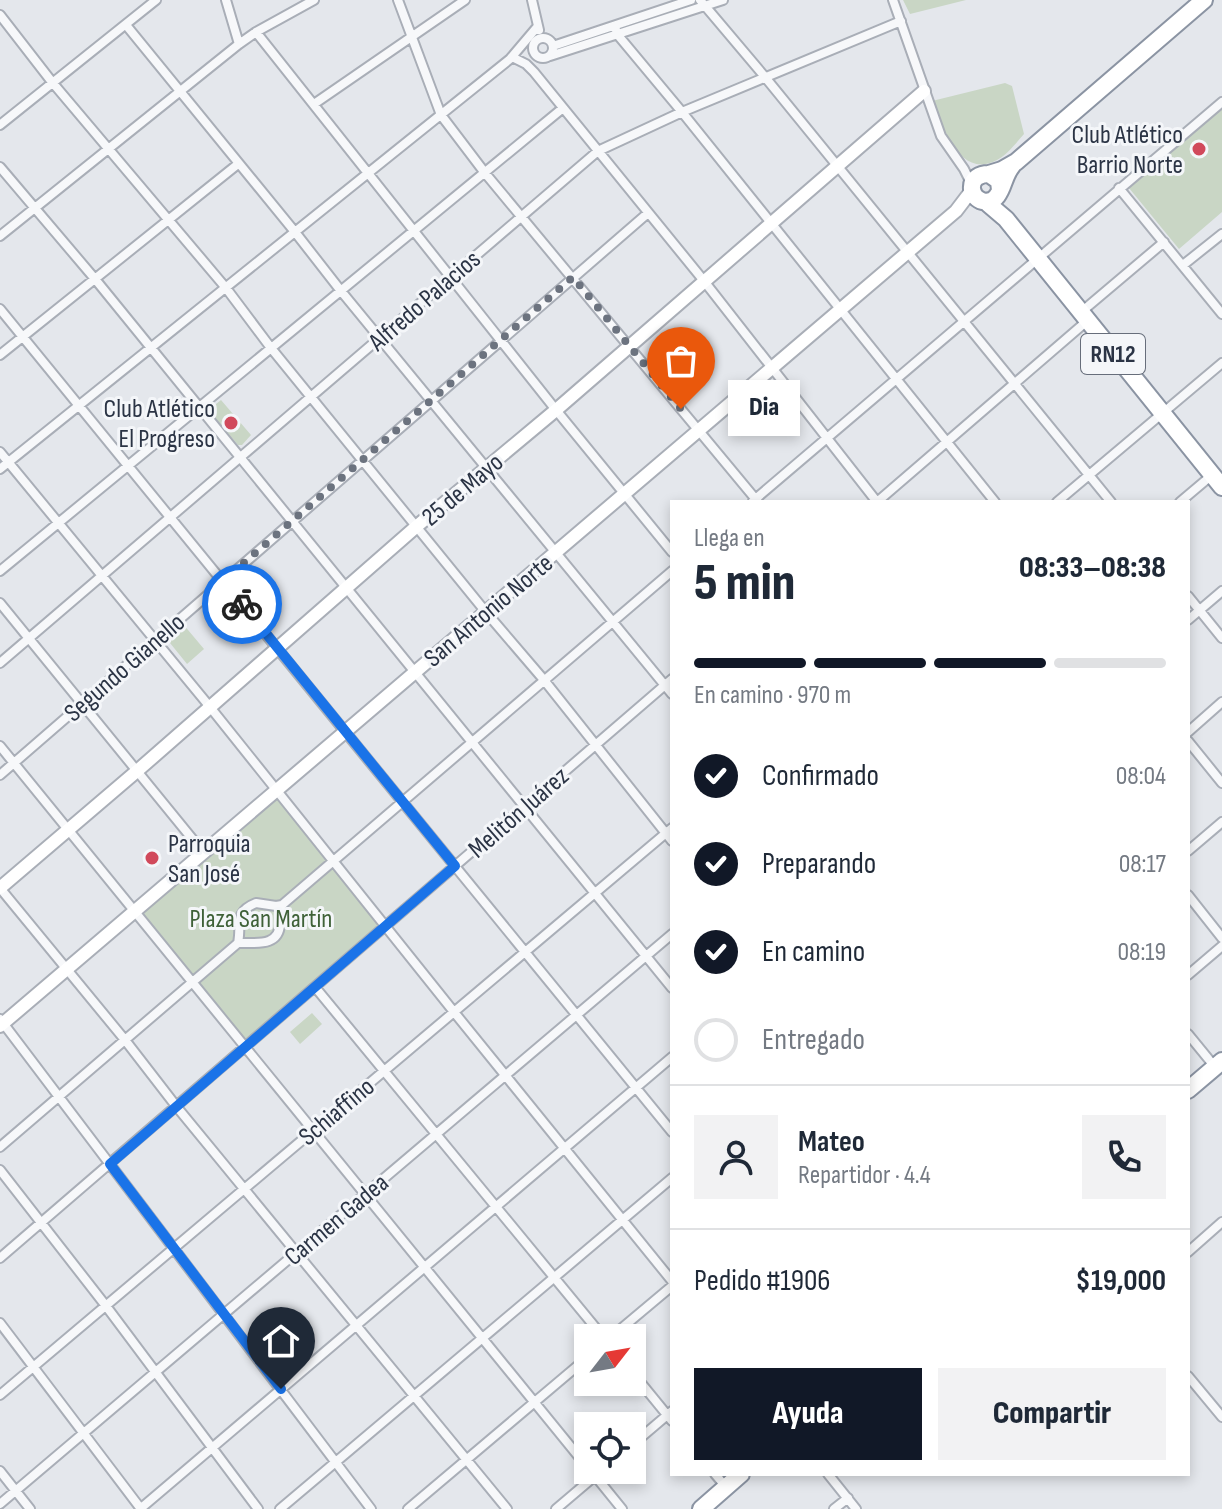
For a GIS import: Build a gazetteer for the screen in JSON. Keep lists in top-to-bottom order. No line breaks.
{"streets":{"highway":["RN12"],"street":["Alfredo Palacios","25 de Mayo","San Antonio Norte","Segundo Gianello","Melitón Juárez","Schiaffino","Carmen Gadea"]},"crossings":[["RN12","San Antonio Norte"]],"parks":["Plaza San Martín"],"places":["Club Atlético Barrio Norte","Dia","Club Atlético El Progreso","Parroquia San José"],"north":"top right","page":{"bubble":"Dia","heading":["5 min","Llega en","08:33–08:38"],"panel":["Mateo","Repartidor · 4.4","Pedido #1906","$19,000"],"bar":"En camino · 970 m","list":[["Confirmado","08:04"],["Preparando","08:17"],["En camino","08:19"],"Entregado"],"buttons":["Ayuda","Compartir"]}}
